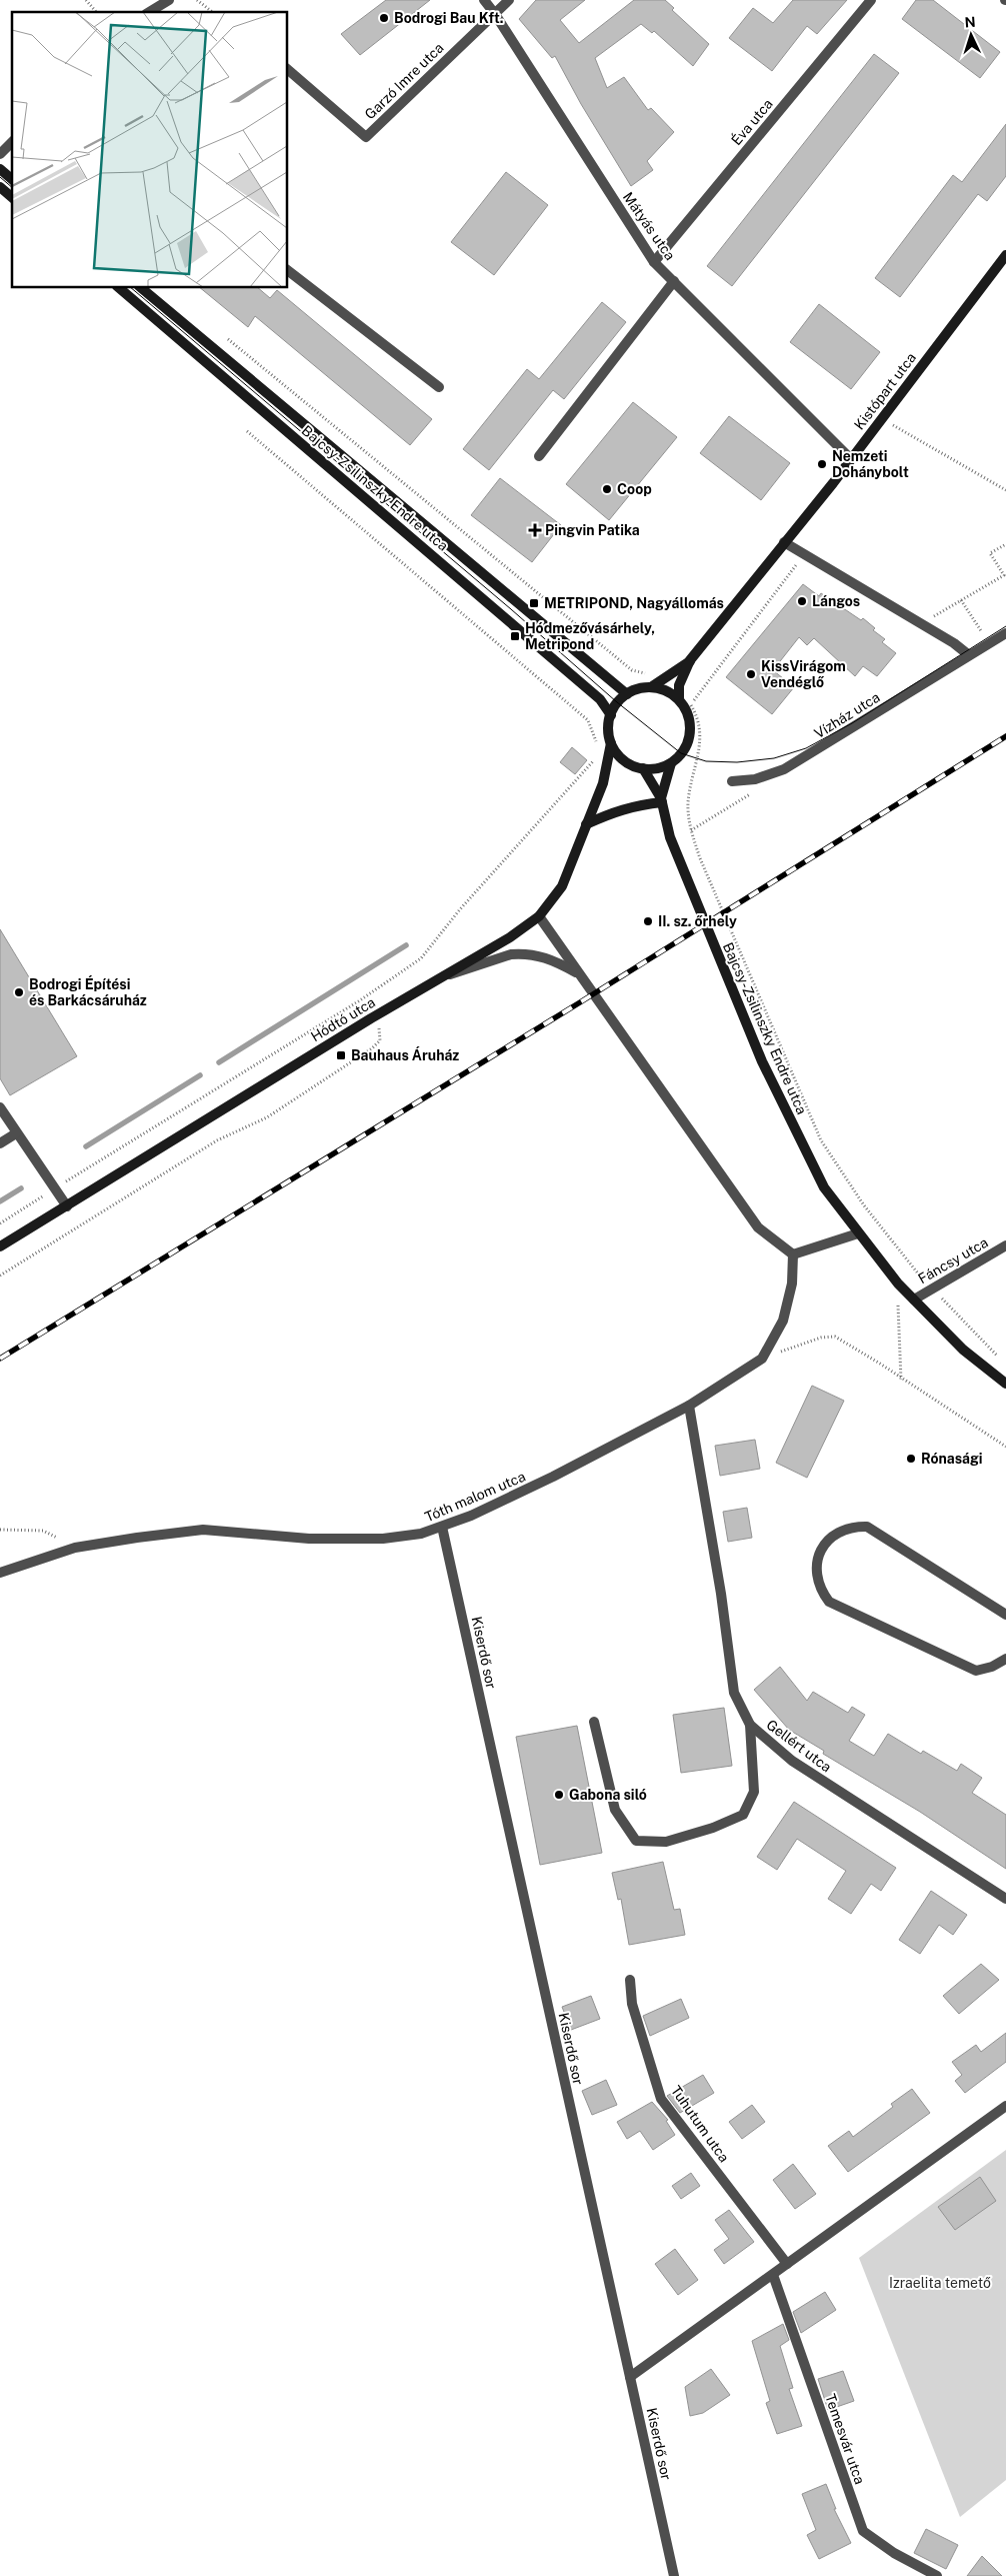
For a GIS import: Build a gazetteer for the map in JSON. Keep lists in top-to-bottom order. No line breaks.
{"streets":{"street":["Garzó Imre utca","Éva utca","Mátyás utca","Kistópart utca","Bajcsy-Zsilinszky Endre utca","Vízház utca","Hódtó utca","Fáncsy utca","Tóth malom utca","Kiserdő sor","Gellért utca","Tuhutum utca","Temesvár utca"]},"crossings":[["Garzó Imre utca","Mátyás utca"],["Éva utca","Mátyás utca"],["Mátyás utca","Kistópart utca"],["Kistópart utca","Bajcsy-Zsilinszky Endre utca"],["Kistópart utca","Hódtó utca"],["Bajcsy-Zsilinszky Endre utca","Hódtó utca"],["Bajcsy-Zsilinszky Endre utca","Fáncsy utca"],["Tóth malom utca","Kiserdő sor"],["Tóth malom utca","Gellért utca"]],"parks":["Izraelita temető"],"places":{"other":["Bodrogi Bau Kft.","Nemzeti Dohánybolt","Coop","Lángos","KissVirágom Vendéglő","II. sz. őrhely","Bodrogi Építési és Barkácsáruház","Rónasági","Gabona siló"],"health":["Pingvin Patika"],"transit":["METRIPOND, Nagyállomás","Hódmezővásárhely, Metripond","Bauhaus Áruház"]},"north":"top"}
